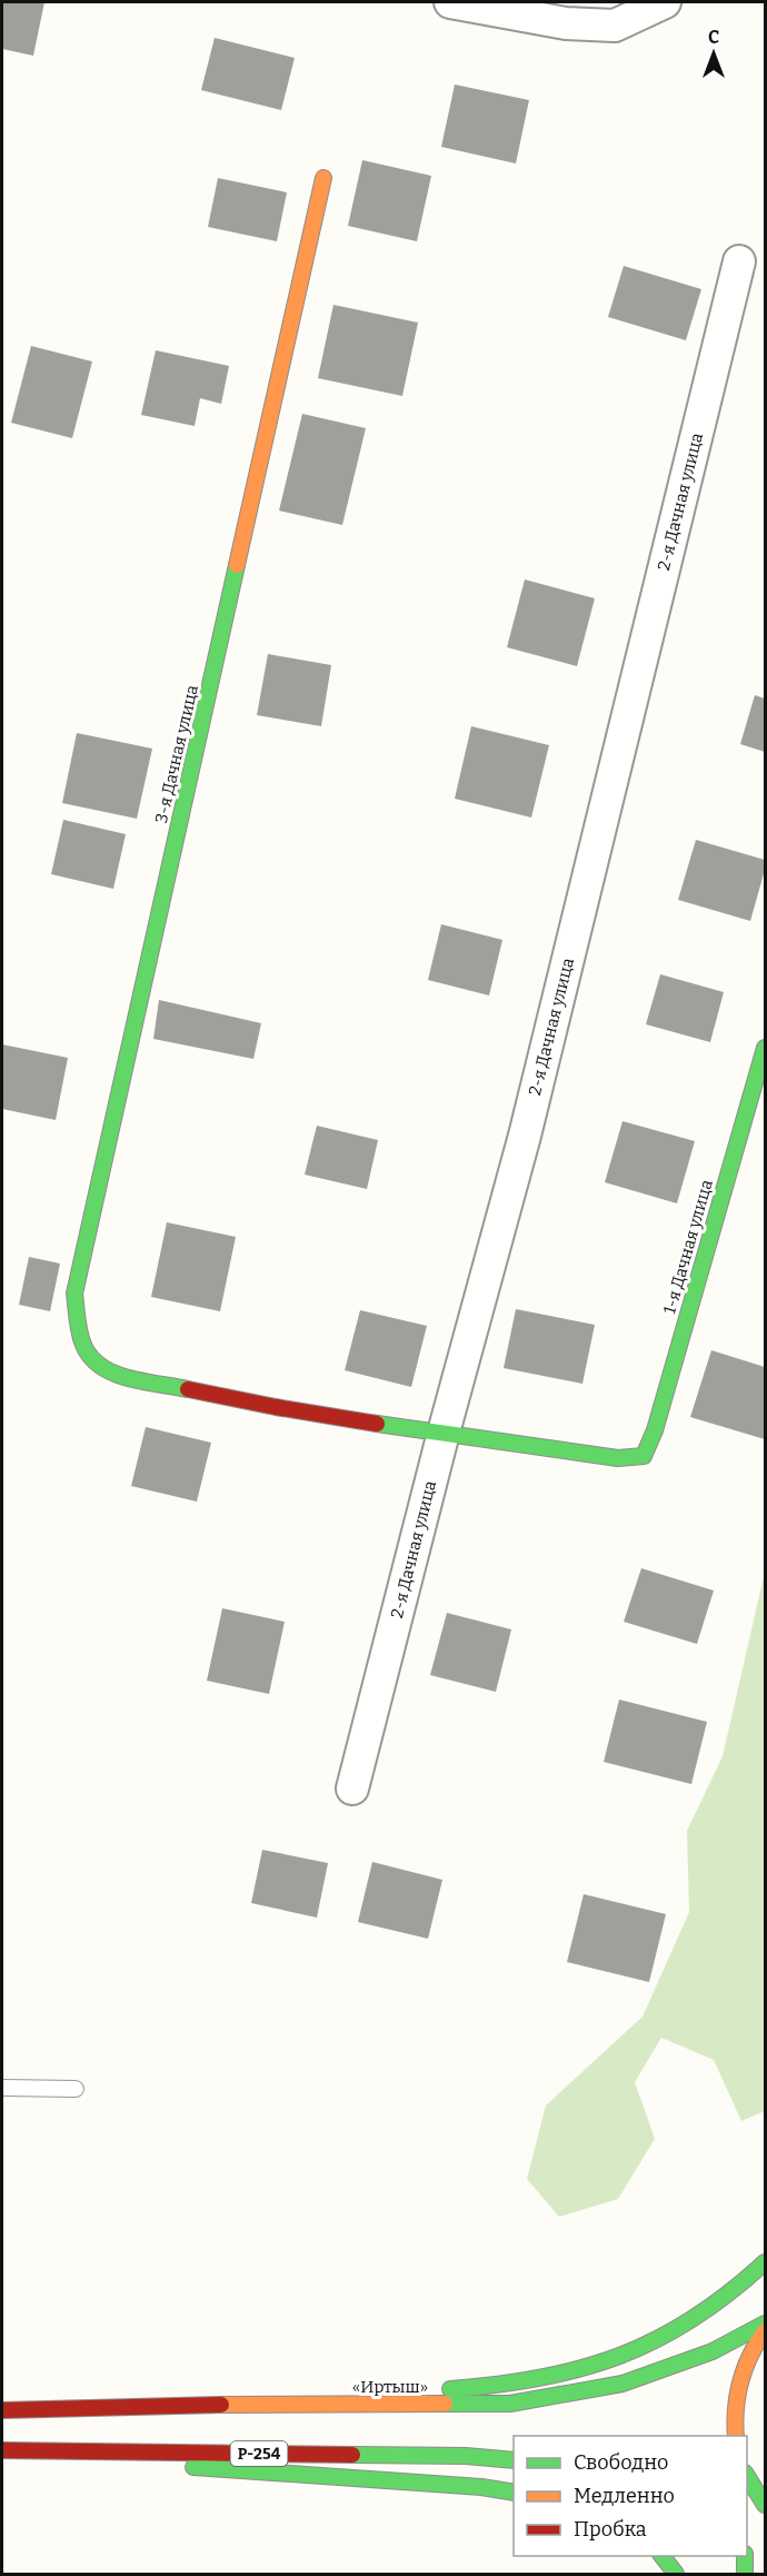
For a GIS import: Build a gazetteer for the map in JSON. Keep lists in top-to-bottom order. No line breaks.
{"streets":{"main road":["3-я Дачная улица","1-я Дачная улица","«Иртыш»","Р-254"],"street":["2-я Дачная улица"]},"crossings":[["2-я Дачная улица","3-я Дачная улица"],["2-я Дачная улица","1-я Дачная улица"],["3-я Дачная улица","1-я Дачная улица"]],"legend":["Свободно","Медленно","Пробка"],"north":"top"}
